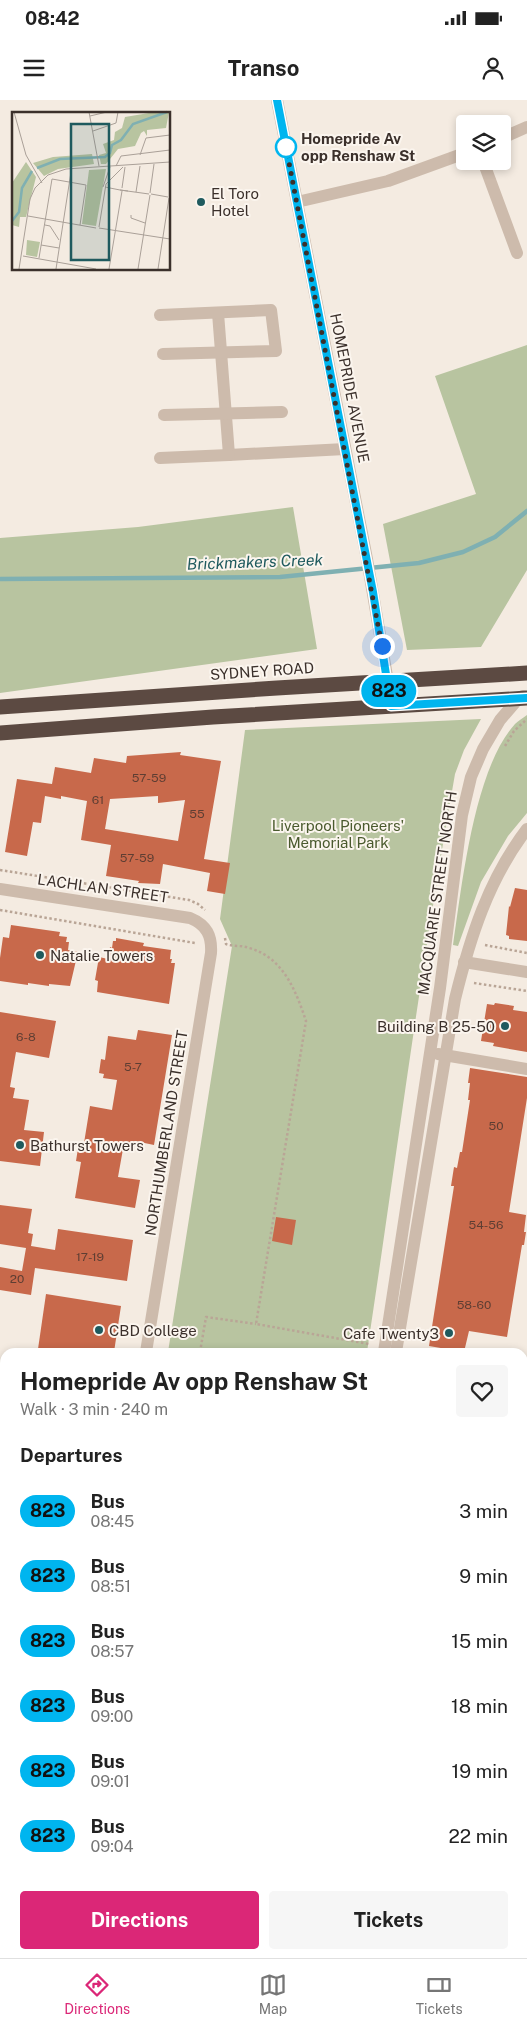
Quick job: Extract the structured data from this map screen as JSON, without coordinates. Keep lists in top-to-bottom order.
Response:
{
  "streets": {
    "highway": ["SYDNEY ROAD"],
    "street": [
      "HOMEPRIDE AVENUE",
      "LACHLAN STREET",
      "MACQUARIE STREET NORTH",
      "NORTHUMBERLAND STREET"
    ]
  },
  "crossings": [
    ["HOMEPRIDE AVENUE", "SYDNEY ROAD"],
    ["LACHLAN STREET", "NORTHUMBERLAND STREET"]
  ],
  "water": ["Brickmakers Creek"],
  "parks": ["Liverpool Pioneers' Memorial Park"],
  "places": [
    "Homepride Av opp Renshaw St",
    "El Toro Hotel",
    "Natalie Towers",
    "Building B 25-50",
    "Bathurst Towers",
    "CBD College",
    "Cafe Twenty3"
  ],
  "lines": ["bus line 823"],
  "house_numbers": [
    "57-59",
    "61",
    "55",
    "57-59",
    "6-8",
    "5-7",
    "50",
    "54-56",
    "17-19",
    "20",
    "58-60"
  ],
  "page": {
    "status": "08:42",
    "header": "Transo",
    "on_map": "823",
    "heading": [
      ["Homepride Av opp Renshaw St", "Walk · 3 min · 240 m"],
      "Departures"
    ],
    "list": [
      {
        "mark": "823",
        "name": "Bus",
        "note": "08:45",
        "value": "3 min"
      },
      {
        "mark": "823",
        "name": "Bus",
        "note": "08:51",
        "value": "9 min"
      },
      {
        "mark": "823",
        "name": "Bus",
        "note": "08:57",
        "value": "15 min"
      },
      {
        "mark": "823",
        "name": "Bus",
        "note": "09:00",
        "value": "18 min"
      },
      {
        "mark": "823",
        "name": "Bus",
        "note": "09:01",
        "value": "19 min"
      },
      {
        "mark": "823",
        "name": "Bus",
        "note": "09:04",
        "value": "22 min"
      }
    ],
    "buttons": ["Directions", "Tickets"],
    "tabs": ["Directions", "Map", "Tickets"]
  }
}
